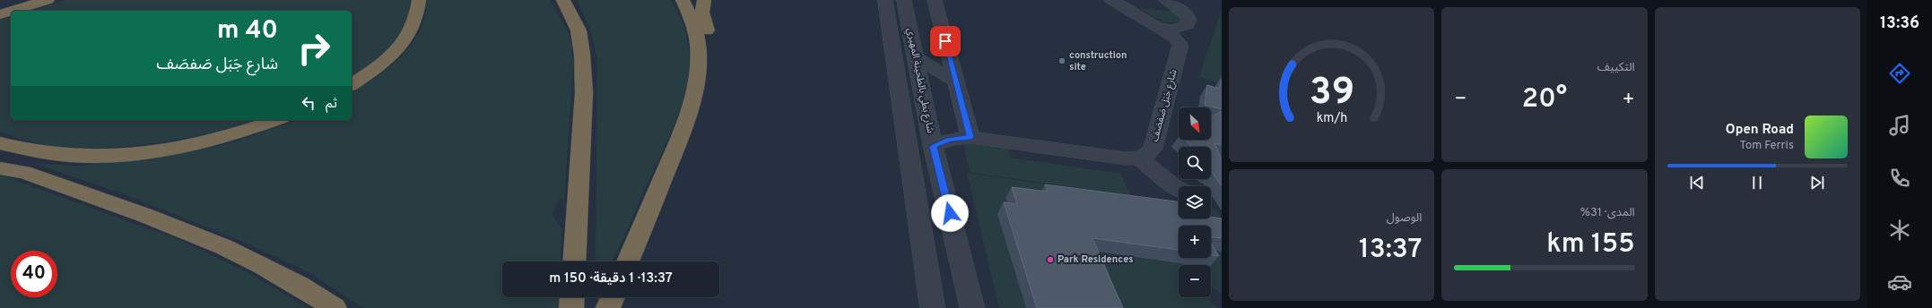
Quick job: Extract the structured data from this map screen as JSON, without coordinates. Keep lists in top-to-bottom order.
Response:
{
  "streets": {
    "street": ["شارع بطي بالطحينة المهيري", "شارع جَبَل صَفصَف"]
  },
  "places": ["construction site", "Park Residences"],
  "north": "bottom right",
  "page": {
    "tabs": "13:36",
    "tile": [
      "التكييف",
      ["المدى · 31%", "155 km"],
      ["الوصول", "13:37"]
    ],
    "turn": ["40 m", "شارع جَبَل صَفصَف"],
    "heat": ["−", "20°", "+"],
    "then": "ثم",
    "map_buttons": ["+", "−"],
    "song": ["Open Road", "Tom Ferris"],
    "limit": "40",
    "trip": "13:37 · 1 دقيقة · 150 m",
    "gauge": ["39", "km/h"]
  }
}
